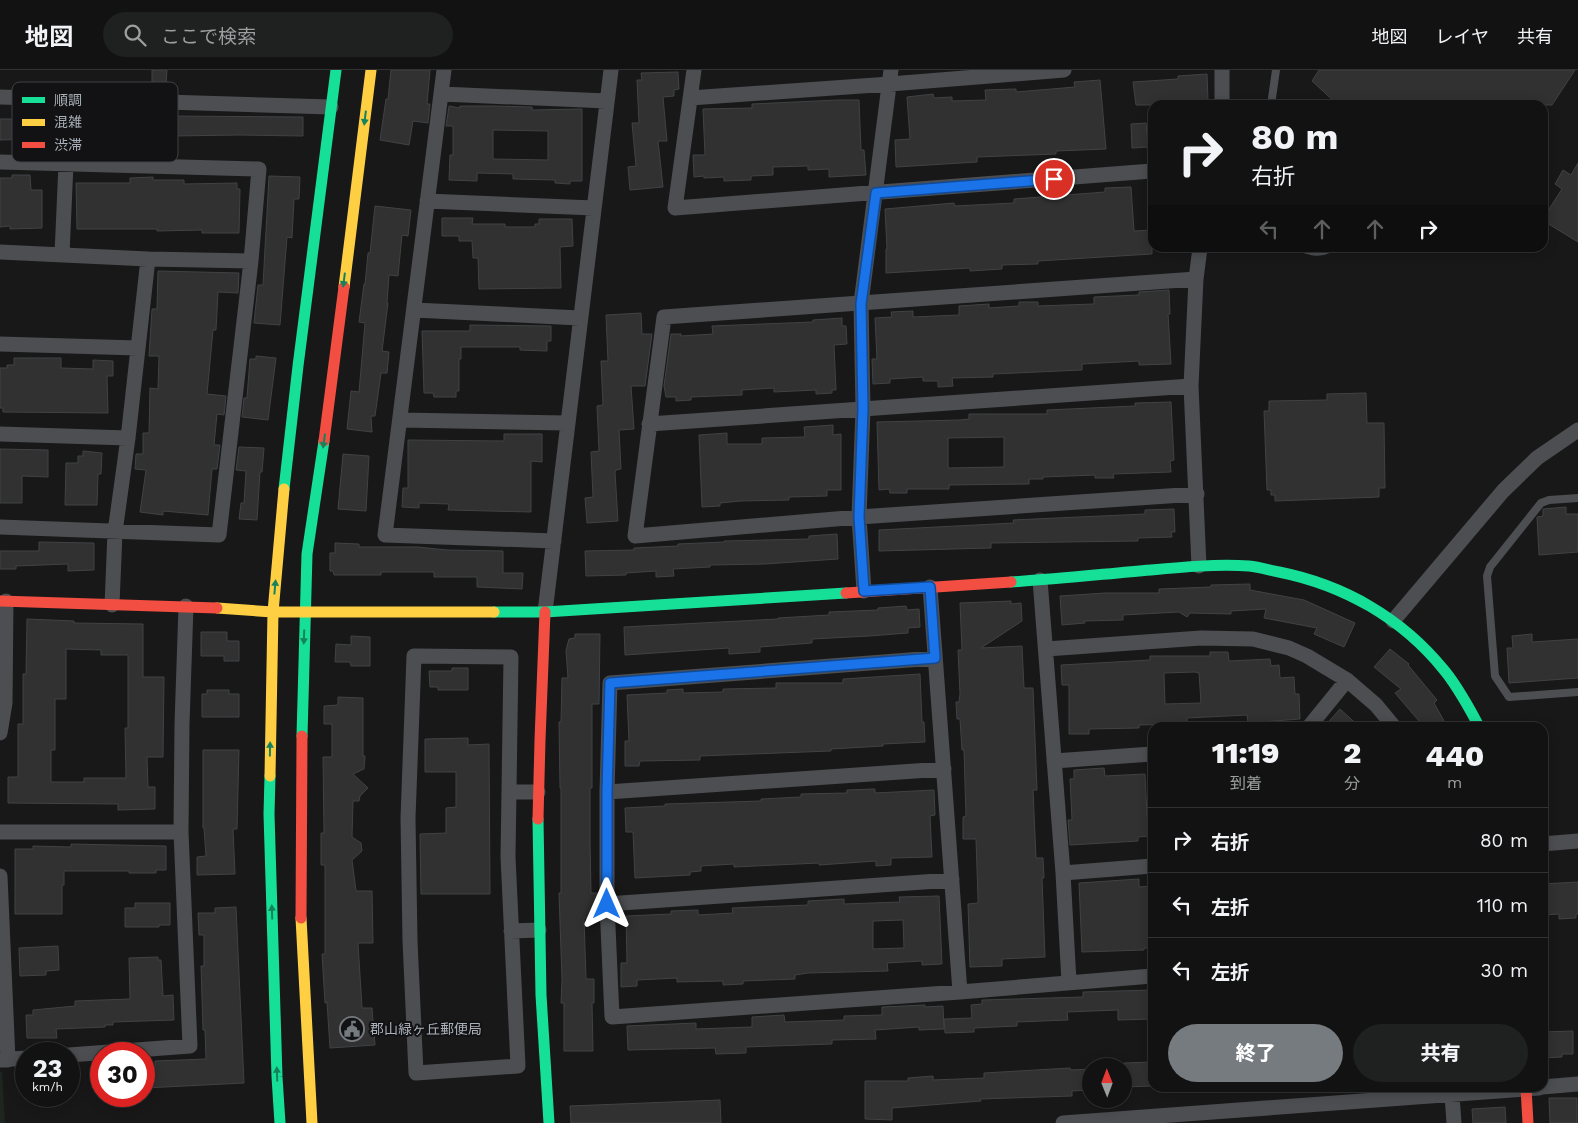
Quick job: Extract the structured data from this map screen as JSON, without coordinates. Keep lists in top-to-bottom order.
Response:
{
  "places": {
    "public building": ["郡山緑ヶ丘郵便局"]
  },
  "legend": ["順調", "混雑", "渋滞"],
  "north": "top",
  "page": {
    "header": "地図",
    "search": "ここで検索",
    "nav": ["地図", "レイヤ", "共有"],
    "turn": ["80 m", "右折"],
    "eta": [
      "11:19",
      "到着",
      "2",
      "分",
      "440",
      "m"
    ],
    "list": [
      {
        "name": "右折",
        "value": "80 m"
      },
      {
        "name": "左折",
        "value": "110 m"
      },
      {
        "name": "左折",
        "value": "30 m"
      }
    ],
    "buttons": ["終了", "共有"],
    "speed": "23 km/h",
    "limit": "30"
  }
}
